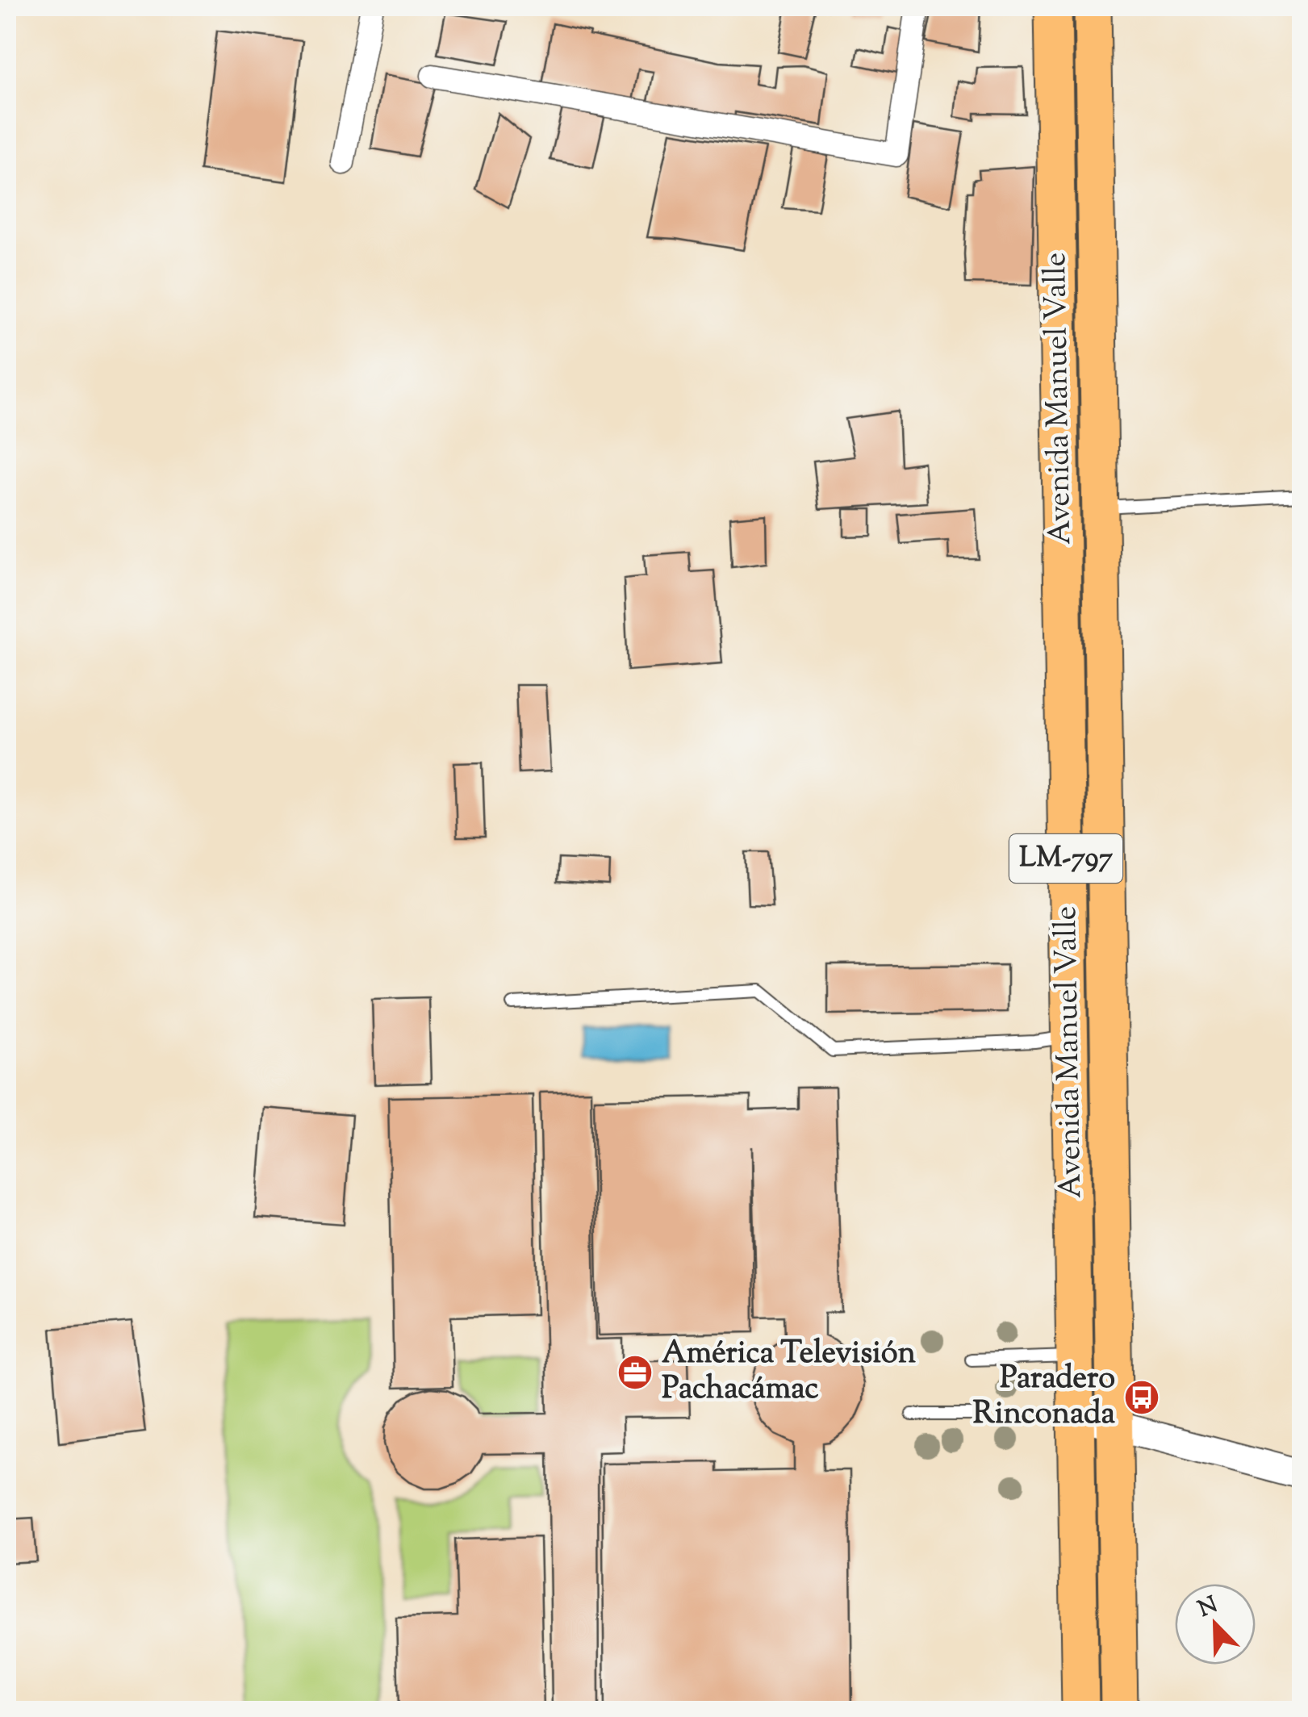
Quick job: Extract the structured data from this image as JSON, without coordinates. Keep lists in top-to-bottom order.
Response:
{
  "streets": {
    "main road": ["Avenida Manuel Valle", "LM-797"]
  },
  "places": {
    "office": ["América Televisión Pachacámac"],
    "bus stop": ["Paradero Rinconada"]
  },
  "north": "top left"
}
